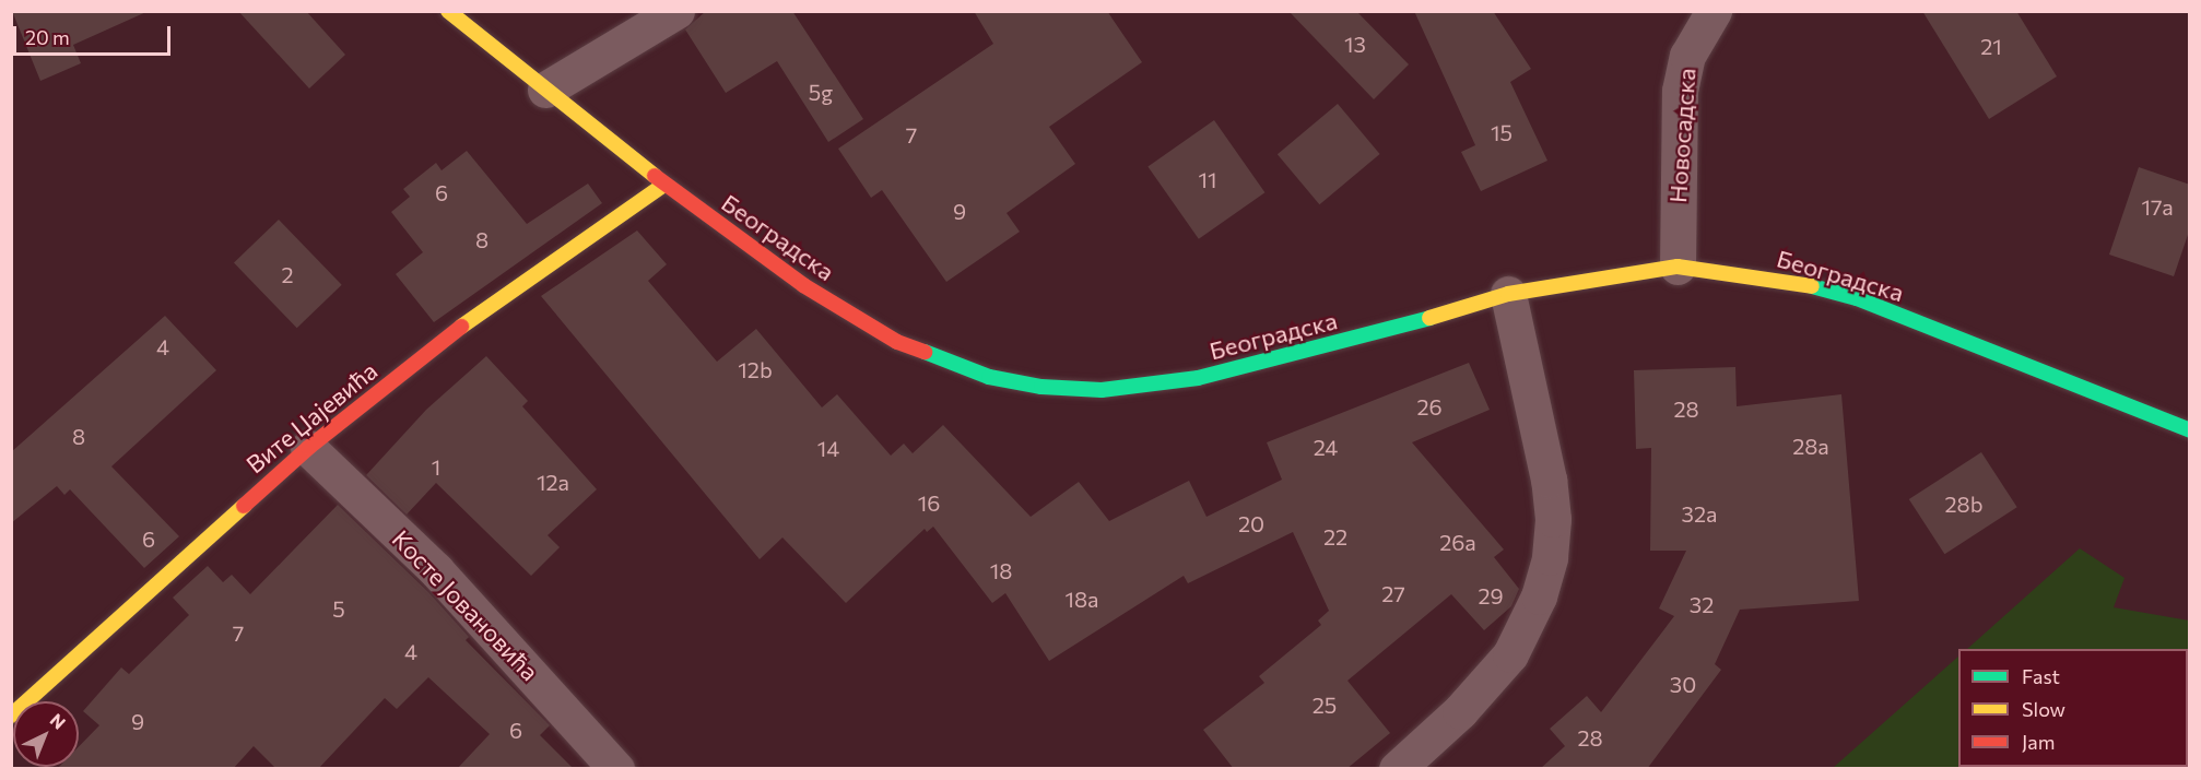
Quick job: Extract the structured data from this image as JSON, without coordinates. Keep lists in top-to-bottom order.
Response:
{
  "streets": {
    "street": [
      "Новосадска",
      "Београдска",
      "Вите Џајевића",
      "Косте Јовановића"
    ]
  },
  "crossings": [
    ["Новосадска", "Београдска"],
    ["Београдска", "Вите Џајевића"],
    ["Вите Џајевића", "Косте Јовановића"]
  ],
  "house_numbers": [
    "13",
    "21",
    "5g",
    "15",
    "7",
    "11",
    "6",
    "17a",
    "9",
    "8",
    "2",
    "4",
    "12b",
    "26",
    "28",
    "8",
    "28a",
    "24",
    "14",
    "1",
    "12a",
    "16",
    "28b",
    "32a",
    "20",
    "22",
    "6",
    "26a",
    "18",
    "27",
    "29",
    "18a",
    "32",
    "5",
    "7",
    "4",
    "30",
    "25",
    "9",
    "6",
    "28"
  ],
  "legend": ["Fast", "Slow", "Jam"],
  "scale_bar": "20 m",
  "north": "top right"
}
